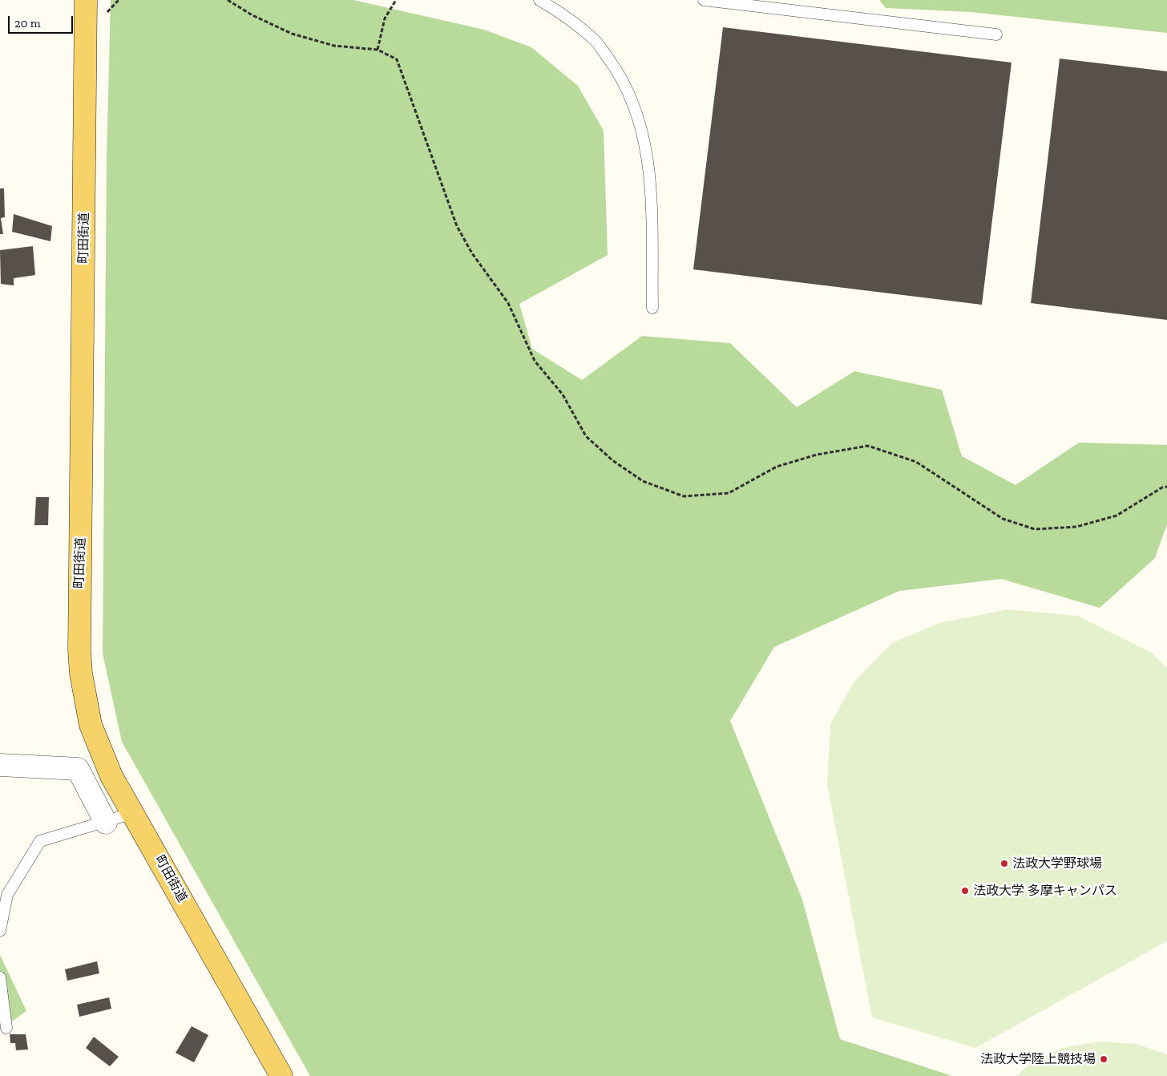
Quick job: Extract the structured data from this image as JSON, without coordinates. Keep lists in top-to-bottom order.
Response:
{
  "streets": {
    "main road": ["町田街道"]
  },
  "places": ["法政大学野球場", "法政大学 多摩キャンパス", "法政大学陸上競技場"],
  "scale_bar": "20 m"
}
